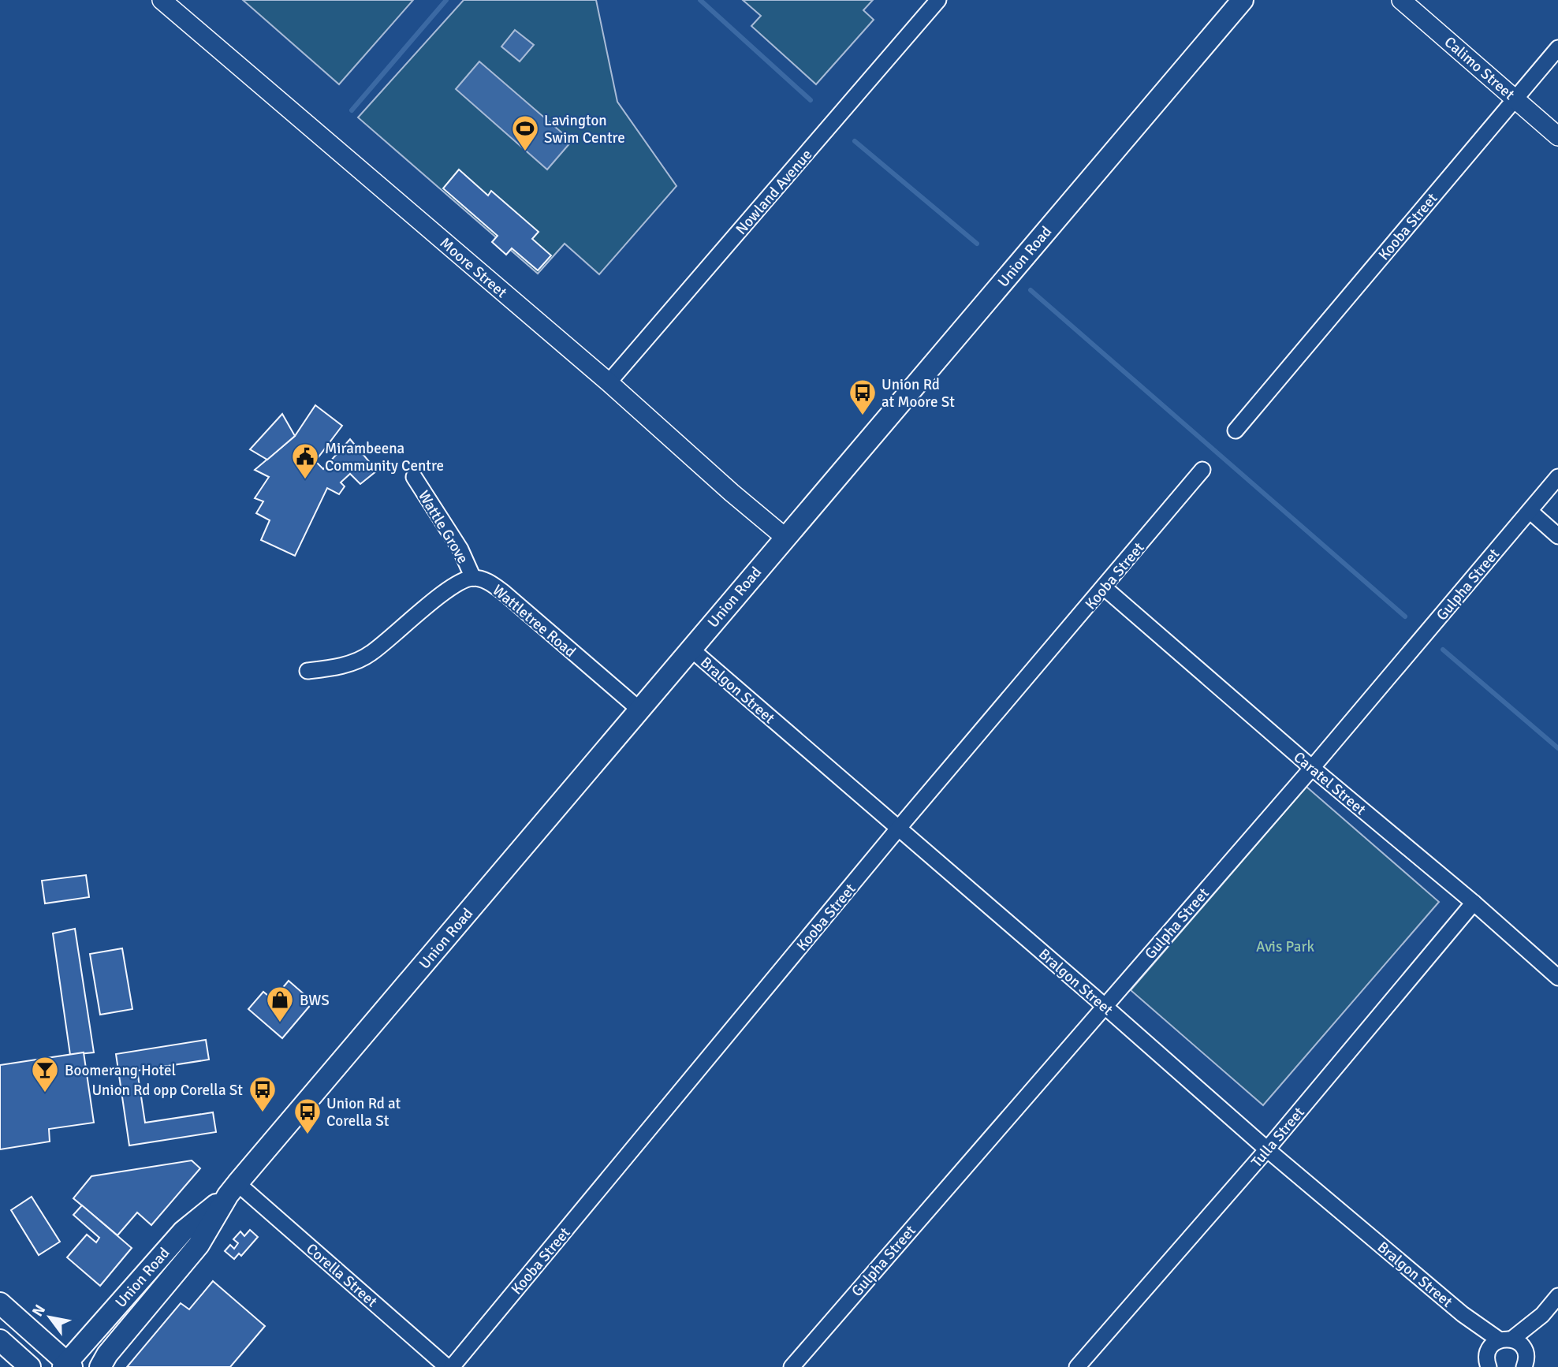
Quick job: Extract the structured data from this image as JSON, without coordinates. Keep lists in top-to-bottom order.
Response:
{
  "streets": {
    "main road": ["Union Road"],
    "street": [
      "Calimo Street",
      "Nowland Avenue",
      "Kooba Street",
      "Moore Street",
      "Wattle Grove",
      "Gulpha Street",
      "Wattletree Road",
      "Bralgon Street",
      "Caratel Street",
      "Tulla Street",
      "Corella Street"
    ]
  },
  "crossings": [
    ["Calimo Street", "Kooba Street"],
    ["Nowland Avenue", "Moore Street"],
    ["Kooba Street", "Bralgon Street"],
    ["Kooba Street", "Caratel Street"],
    ["Union Road", "Moore Street"],
    ["Union Road", "Wattletree Road"],
    ["Union Road", "Bralgon Street"],
    ["Union Road", "Corella Street"],
    ["Wattle Grove", "Wattletree Road"],
    ["Gulpha Street", "Bralgon Street"],
    ["Gulpha Street", "Caratel Street"],
    ["Bralgon Street", "Tulla Street"],
    ["Caratel Street", "Tulla Street"]
  ],
  "parks": ["Avis Park"],
  "places": {
    "sports": ["Lavington Swim Centre"],
    "bus stop": ["Union Rd at Moore St", "Union Rd opp Corella St", "Union Rd at Corella St"],
    "public building": ["Mirambeena Community Centre"],
    "shop": ["BWS"],
    "bar": ["Boomerang Hotel"]
  },
  "north": "top left"
}
